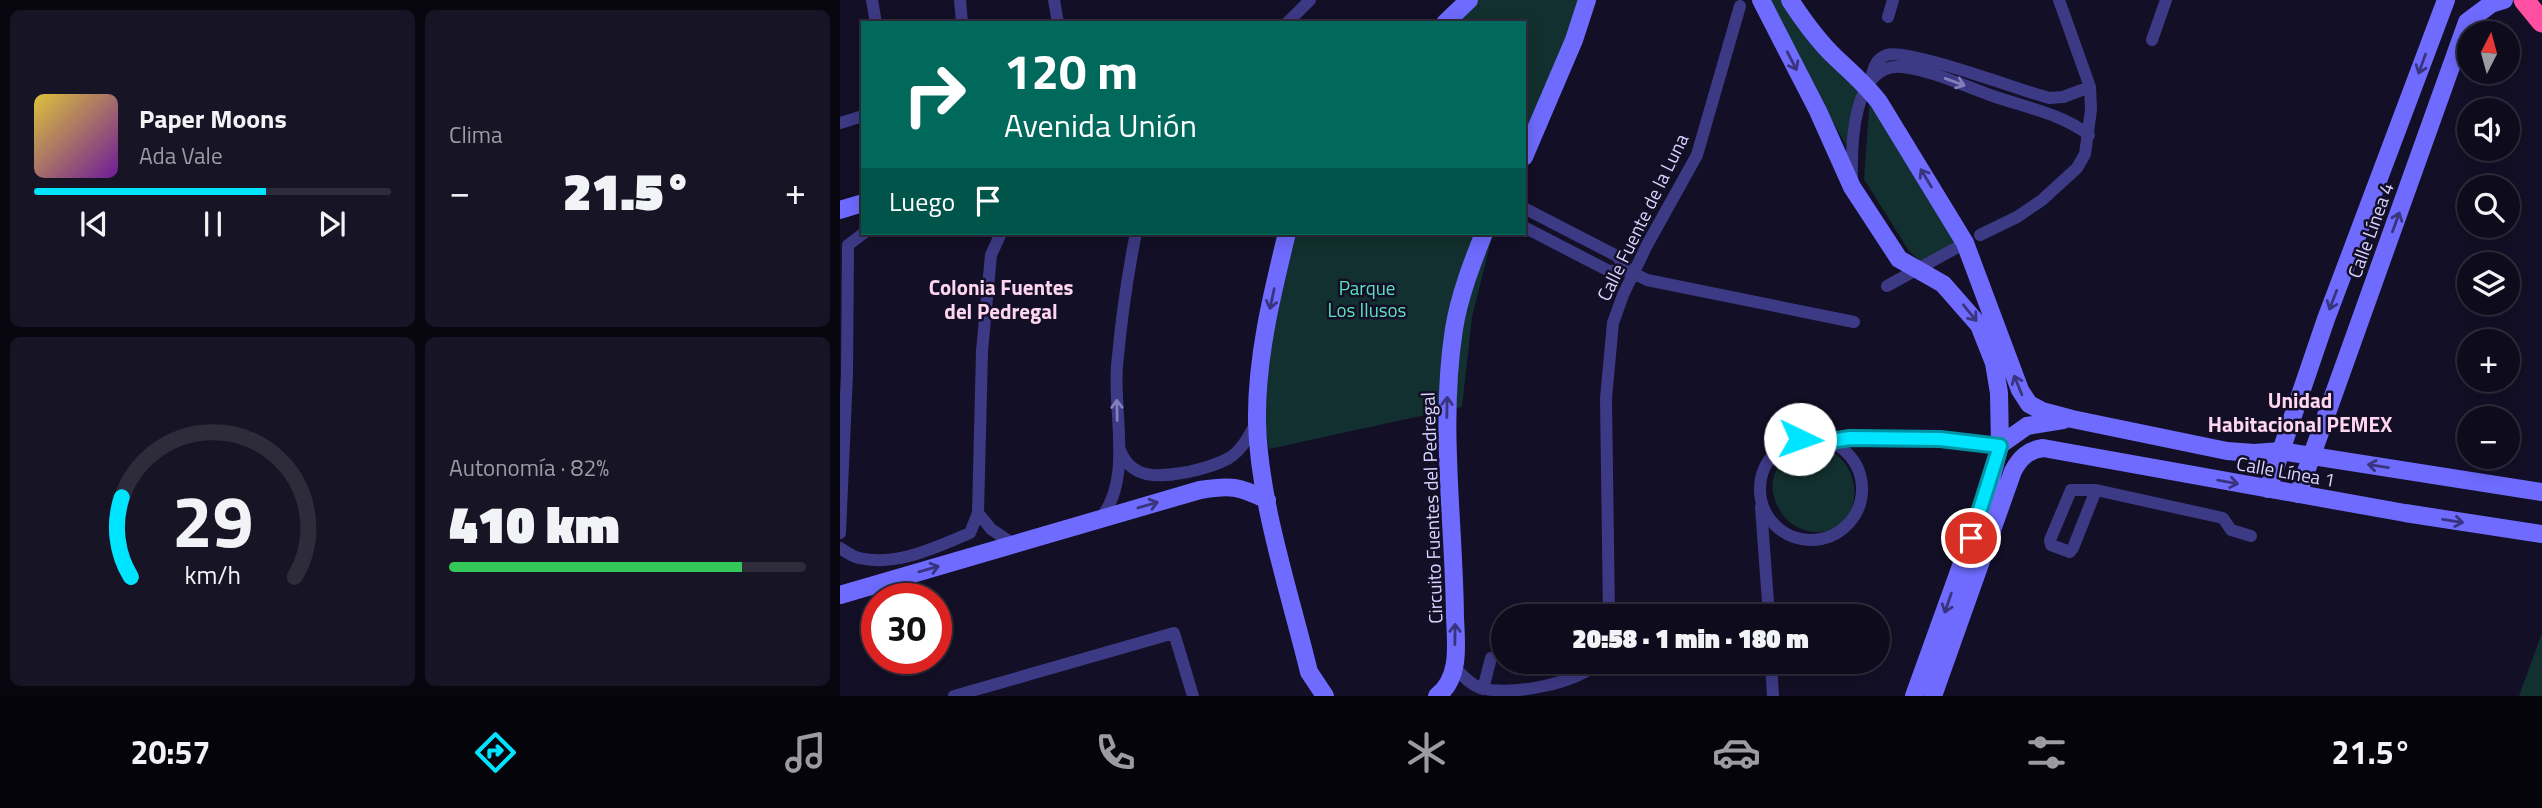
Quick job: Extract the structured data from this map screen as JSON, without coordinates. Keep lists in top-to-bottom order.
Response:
{
  "streets": {
    "street": [
      "Calle Fuente de la Luna",
      "Calle Línea 4",
      "Calle Línea 1",
      "Circuito Fuentes del Pedregal"
    ]
  },
  "crossings": [
    ["Calle Línea 4", "Calle Línea 1"]
  ],
  "one_way": ["Circuito Fuentes del Pedregal"],
  "districts": ["Colonia Fuentes del Pedregal", "Unidad Habitacional PEMEX"],
  "parks": ["Parque Los Ilusos"],
  "north": "top",
  "page": {
    "tile": [
      "Clima",
      ["Autonomía · 82%", "410 km"]
    ],
    "map_buttons": ["+", "−"],
    "turn": ["120 m", "Avenida Unión"],
    "song": ["Paper Moons", "Ada Vale"],
    "heat": ["−", "21.5°", "+"],
    "then": "Luego",
    "limit": "30",
    "trip": "20:58 · 1 min · 180 m",
    "tabs": ["20:57", "21.5°"],
    "gauge": ["29", "km/h"]
  }
}
